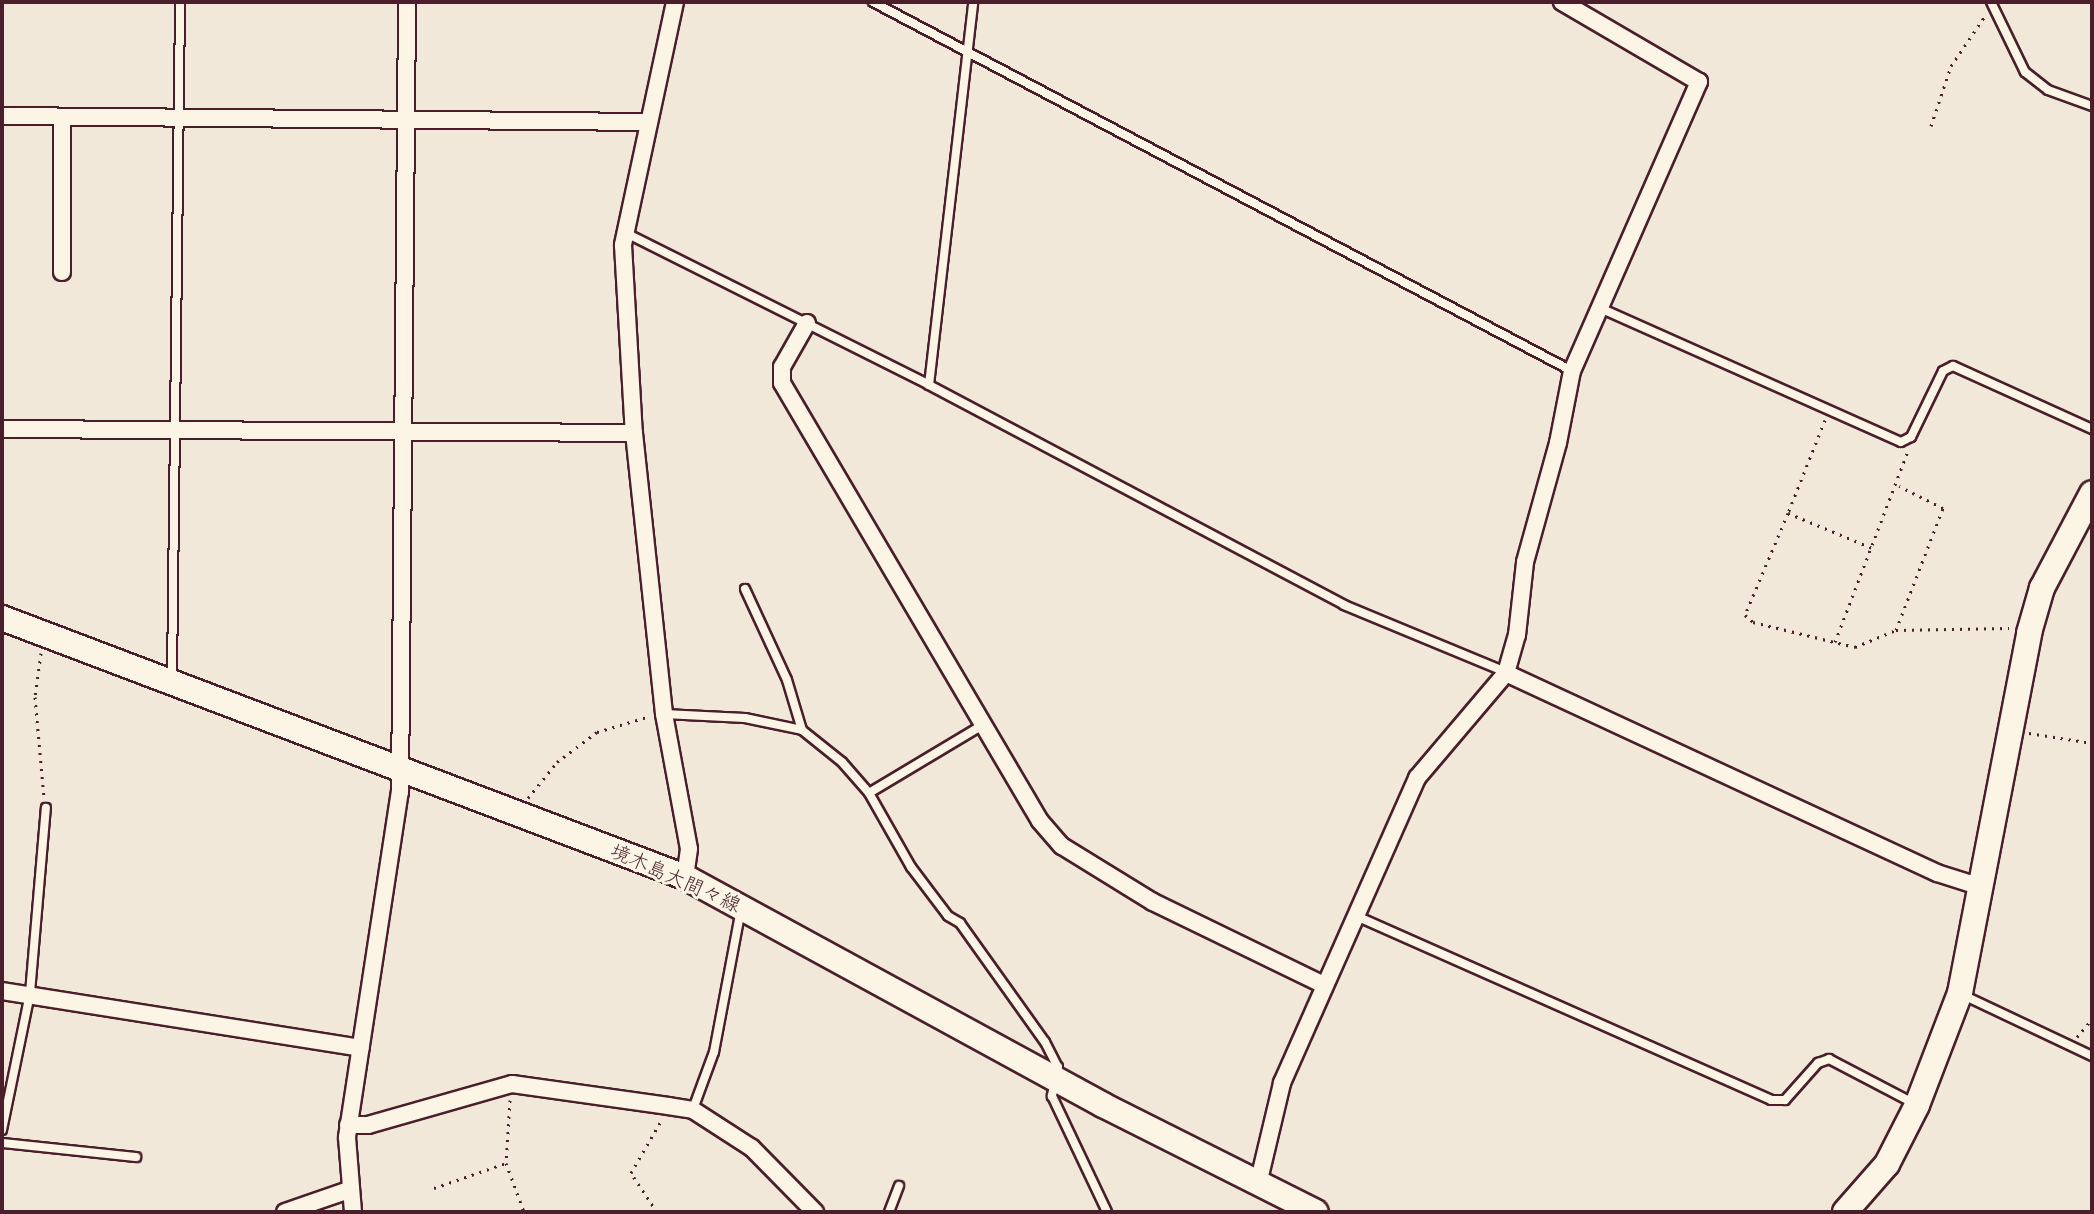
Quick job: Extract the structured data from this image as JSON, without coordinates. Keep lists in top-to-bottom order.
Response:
{
  "streets": {
    "main road": ["境木島大間々線"]
  }
}
